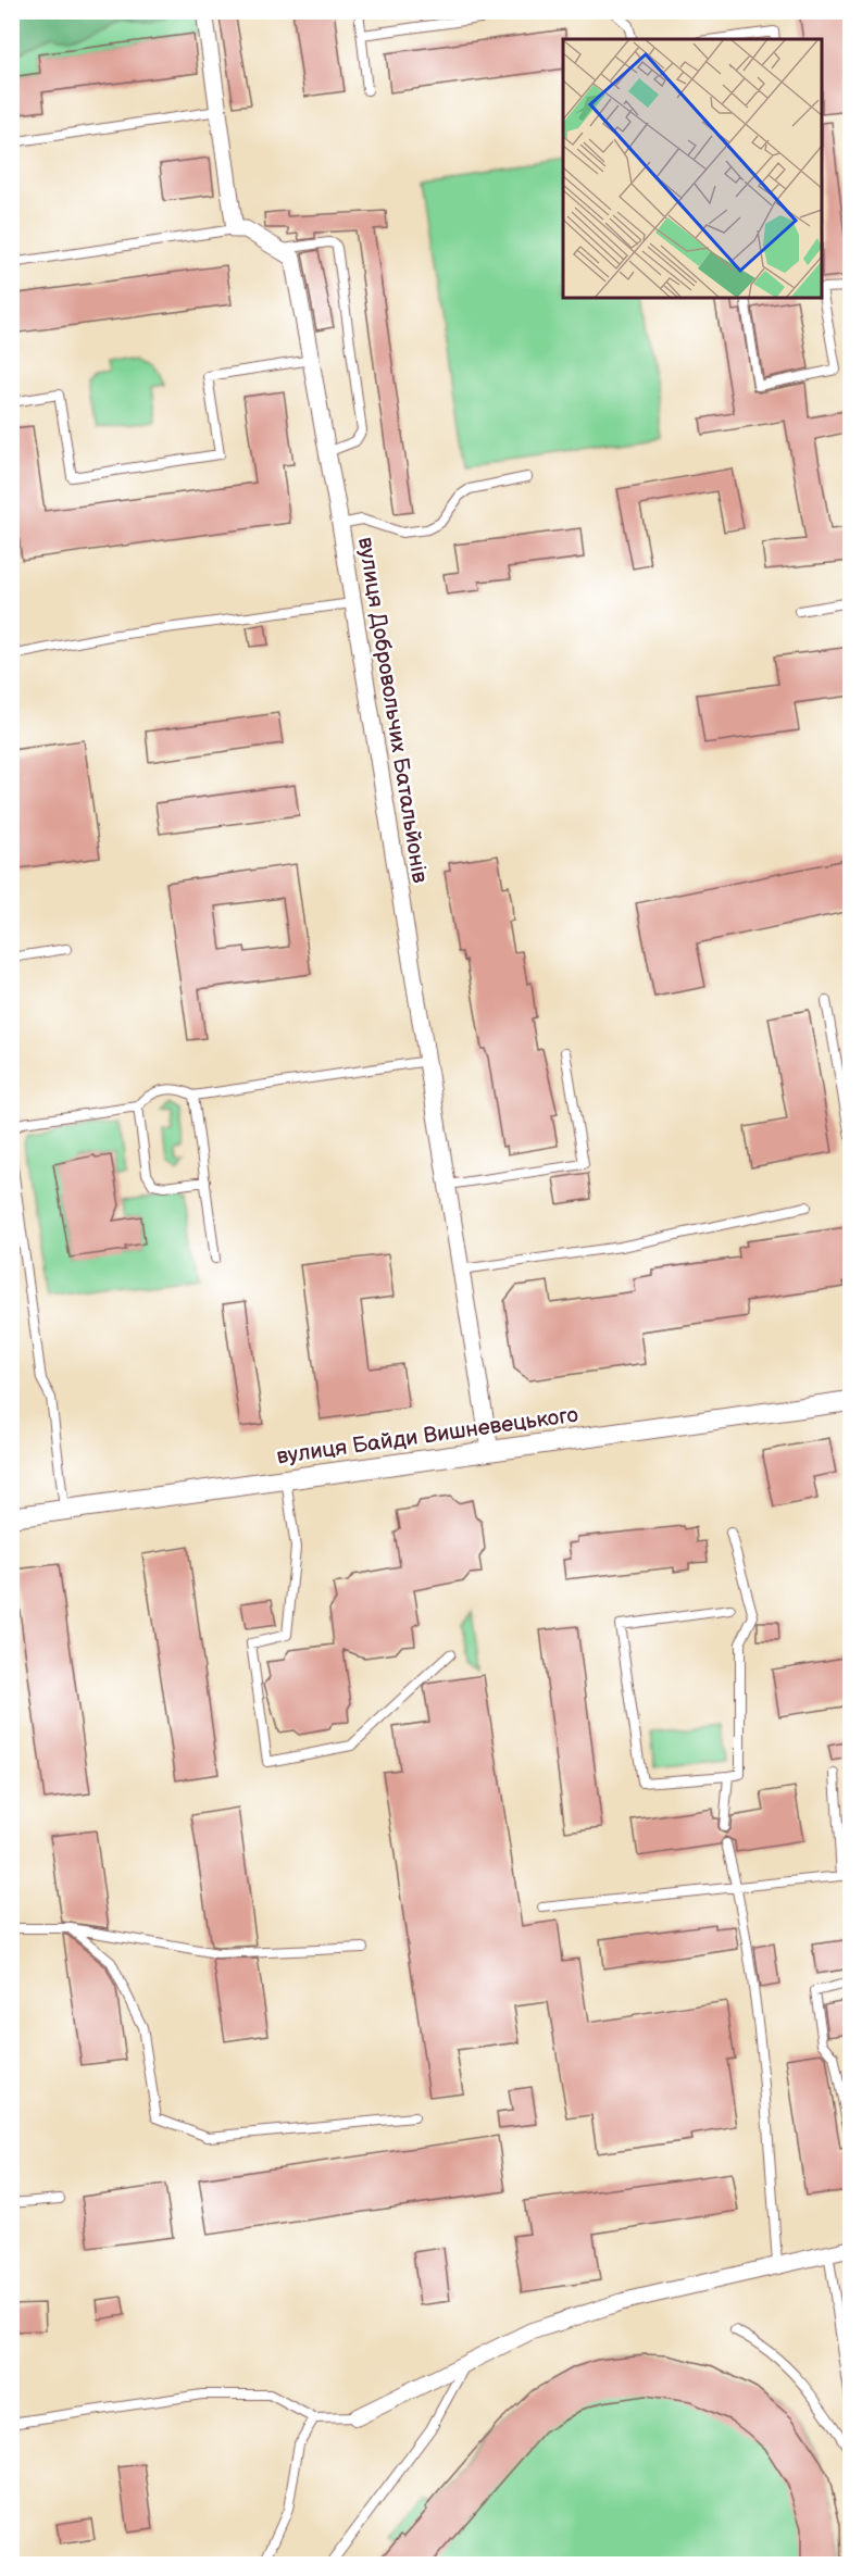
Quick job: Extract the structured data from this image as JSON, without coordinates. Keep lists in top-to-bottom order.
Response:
{
  "streets": {
    "street": ["вулиця Добровольчих Батальйонів", "вулиця Байди Вишневецького"]
  },
  "crossings": [
    ["вулиця Добровольчих Батальйонів", "вулиця Байди Вишневецького"]
  ]
}
